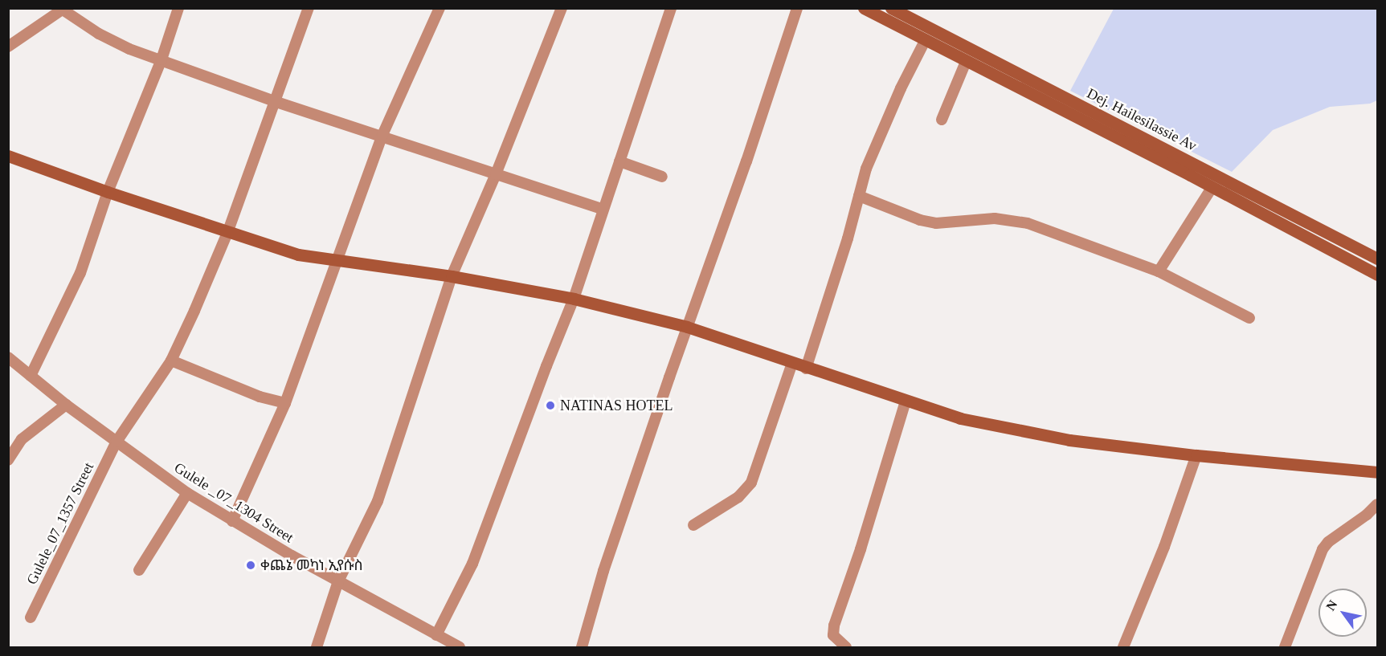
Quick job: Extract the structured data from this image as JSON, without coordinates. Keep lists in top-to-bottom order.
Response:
{
  "streets": {
    "main road": ["Dej. Hailesilassie Av"],
    "street": ["Gulele _07_1304 Street", "Gulele_07_1357 Street"]
  },
  "crossings": [
    ["Gulele _07_1304 Street", "Gulele_07_1357 Street"]
  ],
  "places": ["NATINAS HOTEL", "ቀጨኔ መካነ ኢየሱስ"],
  "north": "top left"
}
